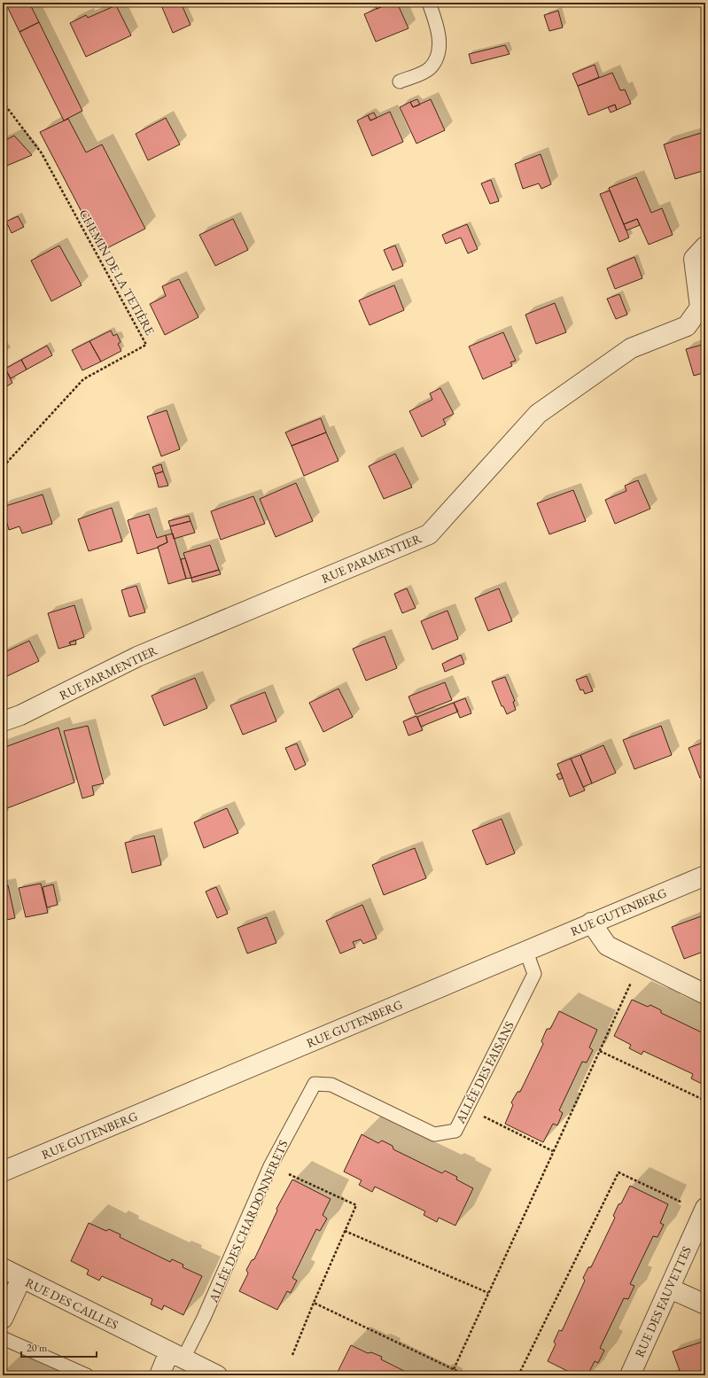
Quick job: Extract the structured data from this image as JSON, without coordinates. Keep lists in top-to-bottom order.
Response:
{
  "streets": {
    "street": [
      "RUE PARMENTIER",
      "RUE GUTENBERG",
      "RUE DES FAUVETTES",
      "RUE DES CAILLES"
    ],
    "lane": ["ALLÉE DES FAISANS", "ALLÉE DES CHARDONNERETS"],
    "path": ["CHEMIN DE LA TETIÈRE"]
  },
  "crossings": [
    ["RUE GUTENBERG", "ALLÉE DES FAISANS"],
    ["ALLÉE DES FAISANS", "ALLÉE DES CHARDONNERETS"],
    ["ALLÉE DES CHARDONNERETS", "RUE DES CAILLES"]
  ],
  "scale_bar": "20 m"
}
